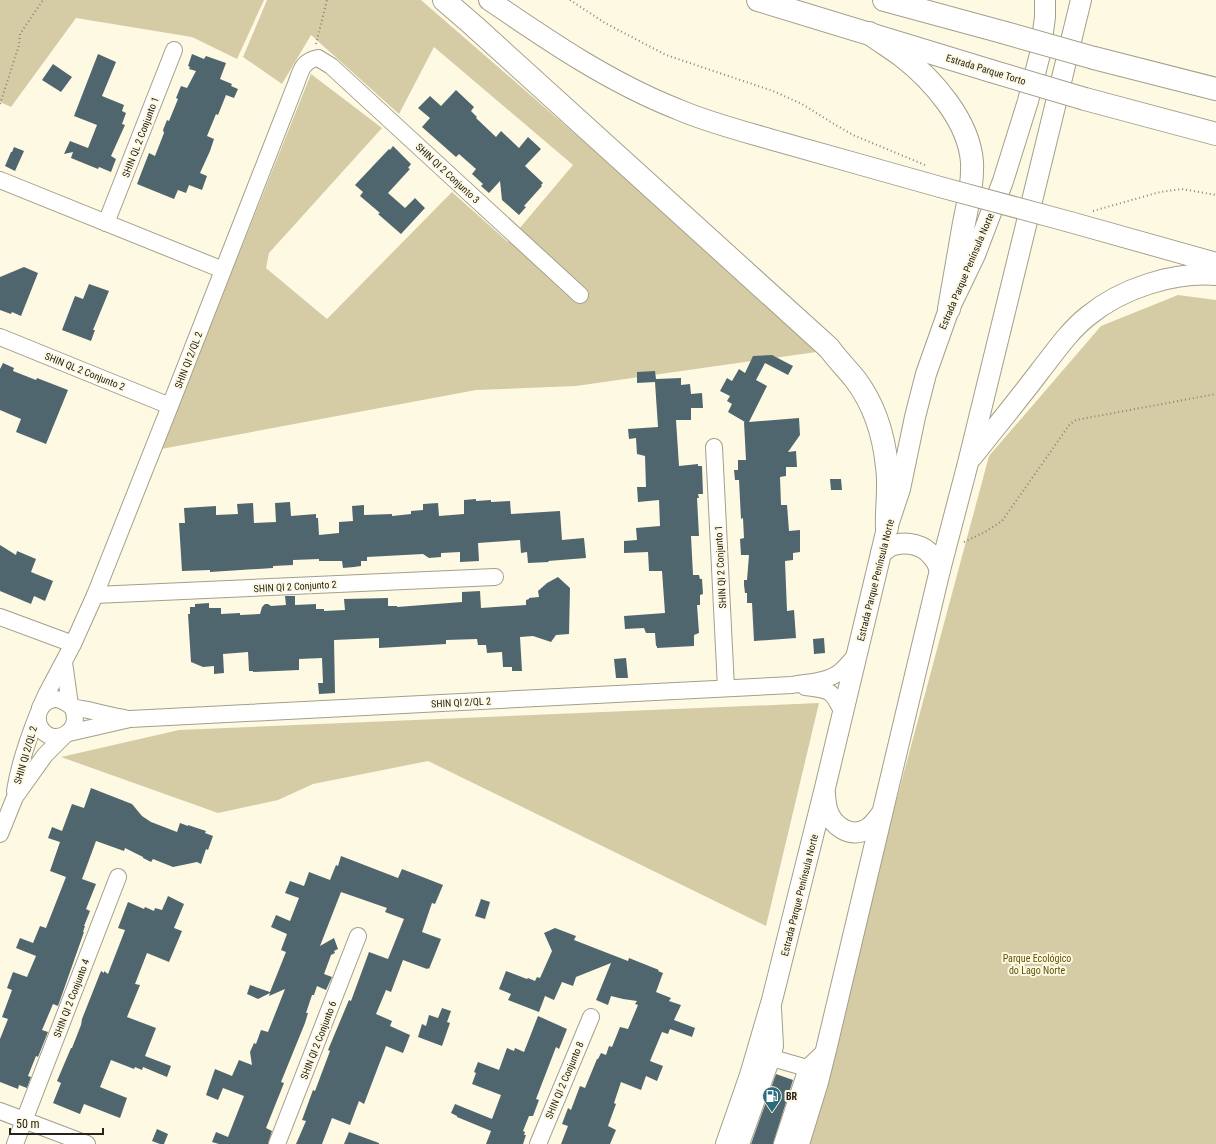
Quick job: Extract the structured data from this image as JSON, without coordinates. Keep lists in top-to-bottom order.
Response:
{
  "streets": {
    "highway": ["Estrada Parque Torto"],
    "main road": ["Estrada Parque Península Norte"],
    "street": [
      "SHIN QL 2 Conjunto 1",
      "SHIN QI 2 Conjunto 3",
      "SHIN QI 2/QL 2",
      "SHIN QL 2 Conjunto 2",
      "SHIN QI 2 Conjunto 1",
      "SHIN QI 2 Conjunto 2",
      "SHIN QI 2 Conjunto 4",
      "SHIN QI 2 Conjunto 6",
      "SHIN QI 2 Conjunto 8"
    ]
  },
  "crossings": [
    ["SHIN QI 2 Conjunto 3", "SHIN QI 2/QL 2"],
    ["Estrada Parque Península Norte", "SHIN QI 2/QL 2"],
    ["SHIN QI 2/QL 2", "SHIN QL 2 Conjunto 2"],
    ["SHIN QI 2/QL 2", "SHIN QI 2 Conjunto 1"],
    ["SHIN QI 2/QL 2", "SHIN QI 2 Conjunto 2"]
  ],
  "parks": ["Parque Ecológico do Lago Norte"],
  "places": {
    "fuel station": ["BR"]
  },
  "scale_bar": "50 m"
}
